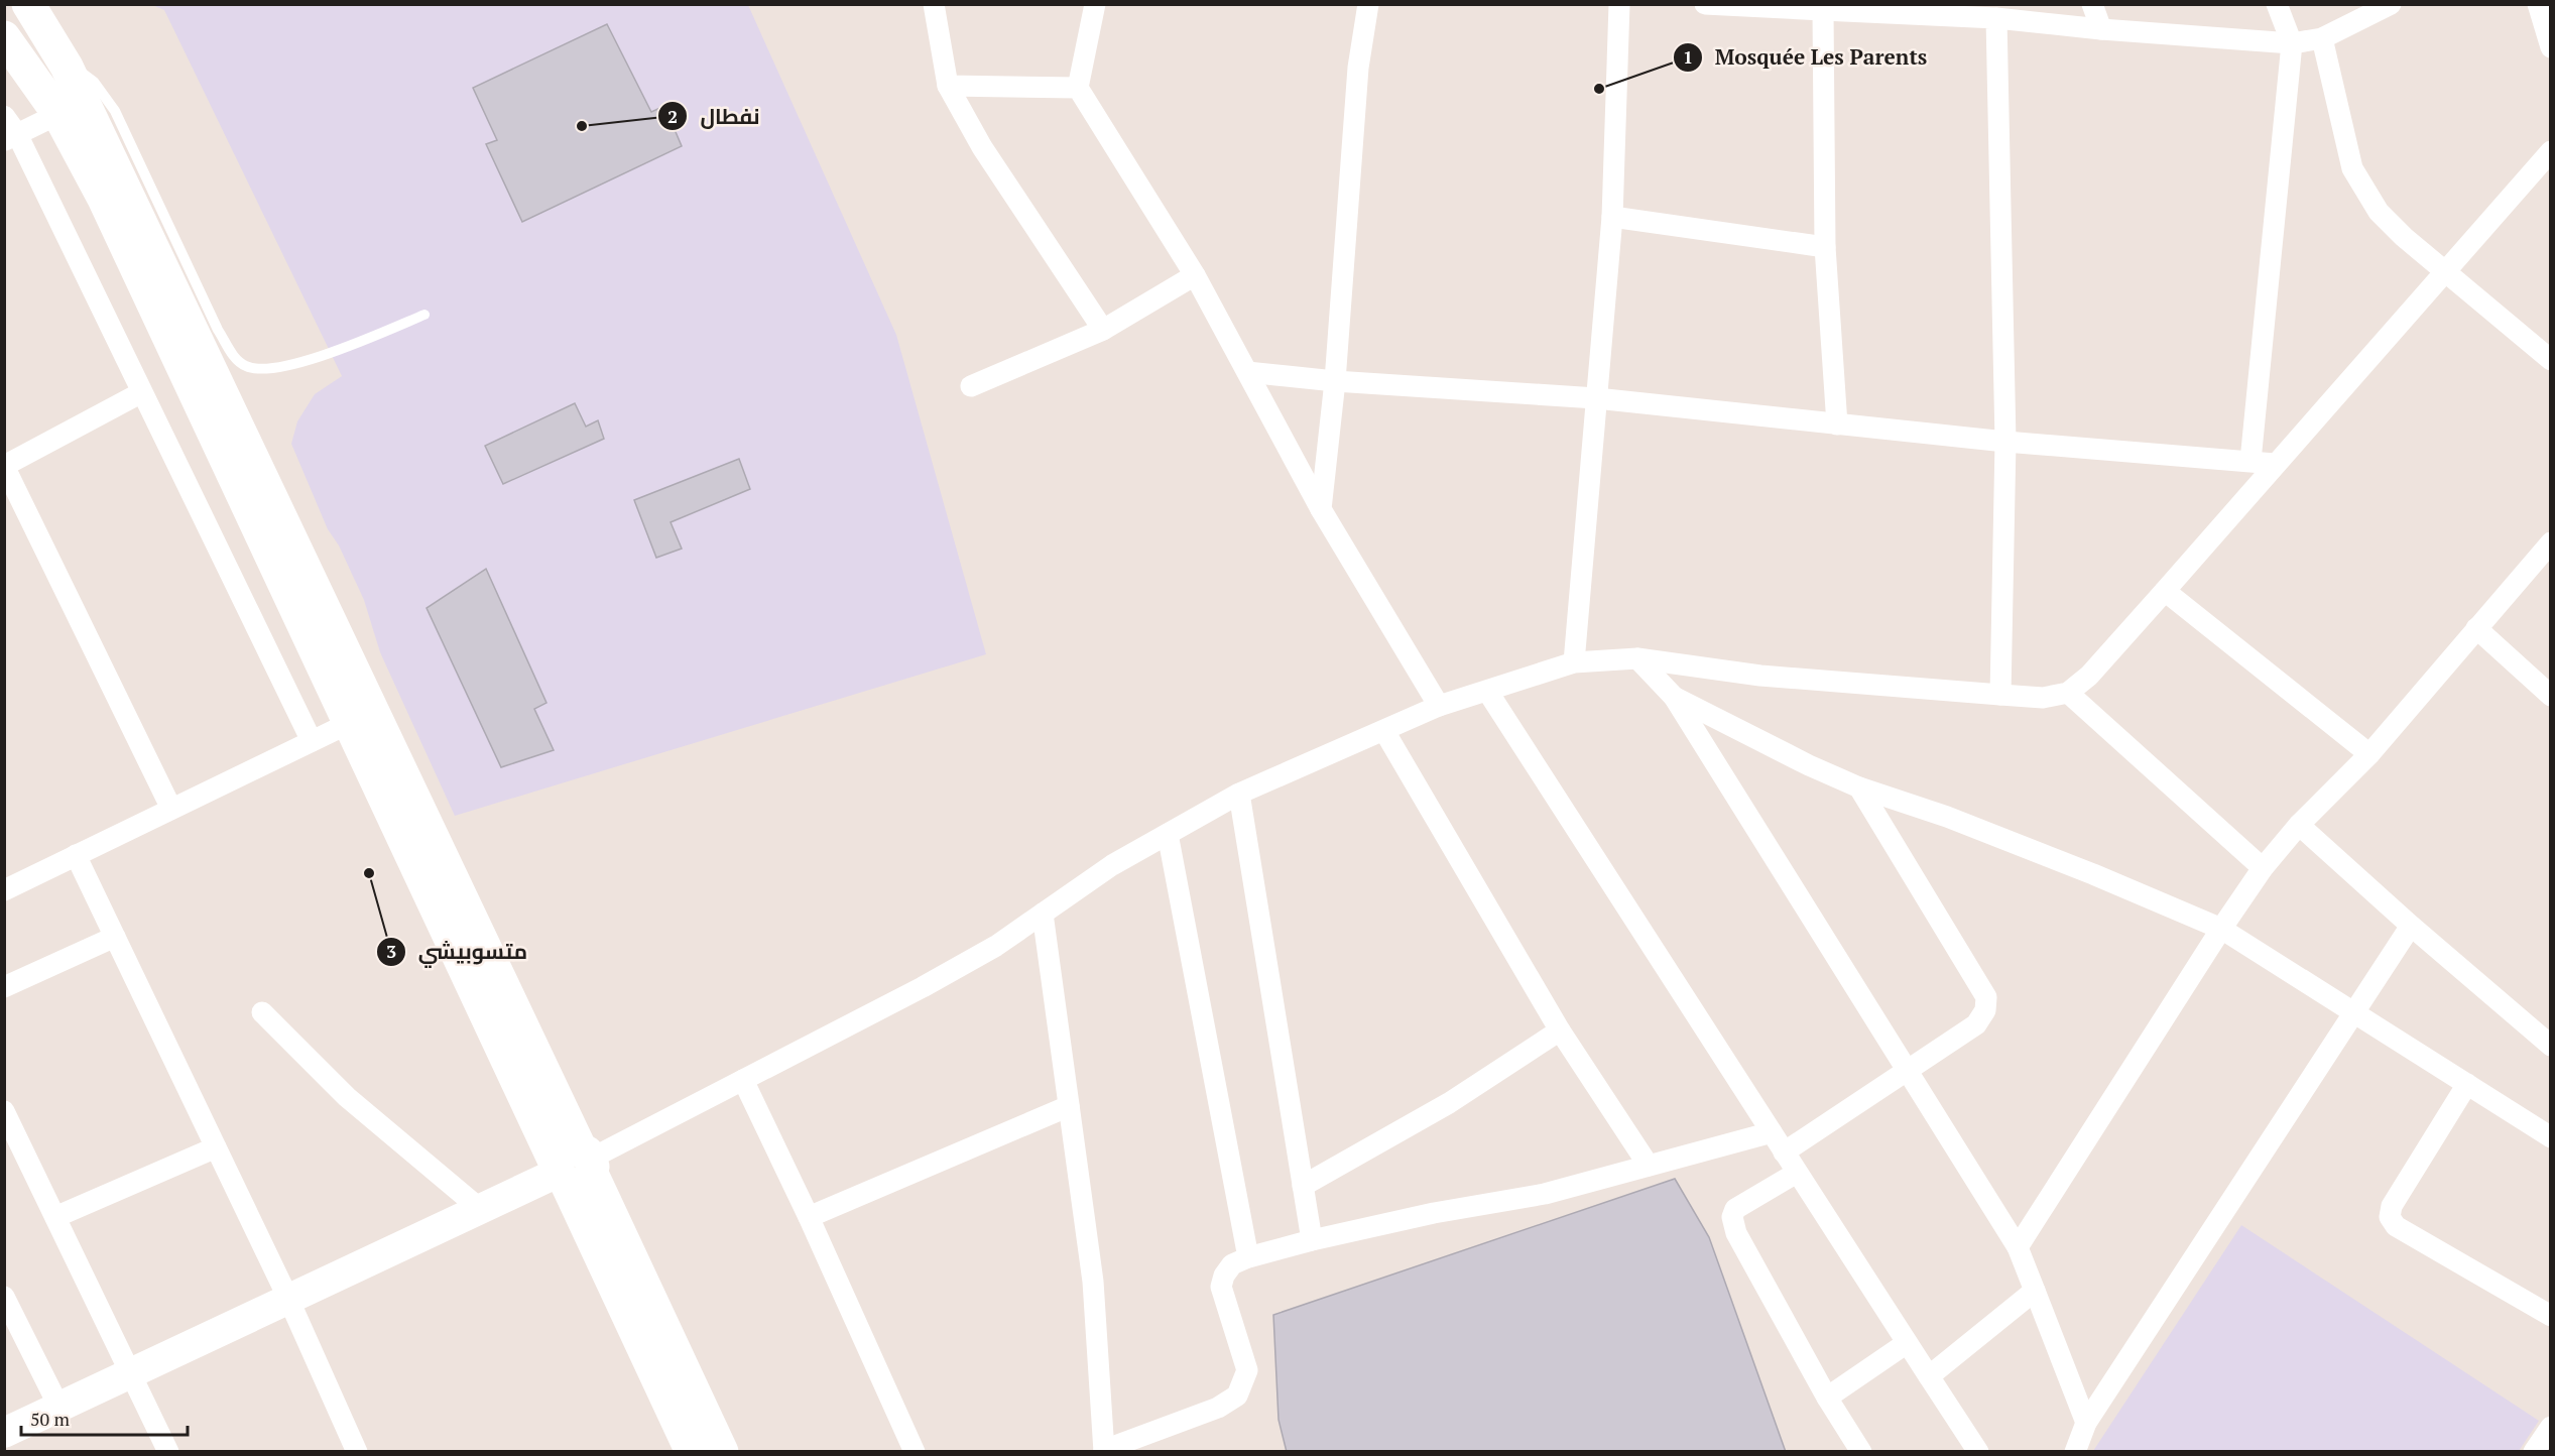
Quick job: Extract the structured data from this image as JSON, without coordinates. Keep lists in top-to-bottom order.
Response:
{
  "places": ["Mosquée Les Parents", "نفطال", "متسوبيشي"],
  "scale_bar": "50 m"
}
